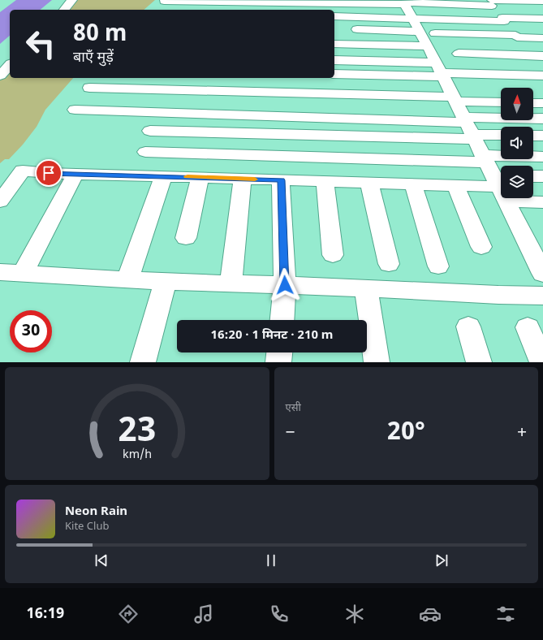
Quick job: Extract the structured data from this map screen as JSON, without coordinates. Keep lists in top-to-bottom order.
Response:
{
  "north": "top",
  "page": {
    "turn": ["80 m", "बाएँ मुड़ें"],
    "limit": "30",
    "trip": "16:20 · 1 मिनट · 210 m",
    "tile": "एसी",
    "heat": ["−", "20°", "+"],
    "song": ["Neon Rain", "Kite Club"],
    "tabs": "16:19",
    "gauge": ["23", "km/h"]
  }
}
